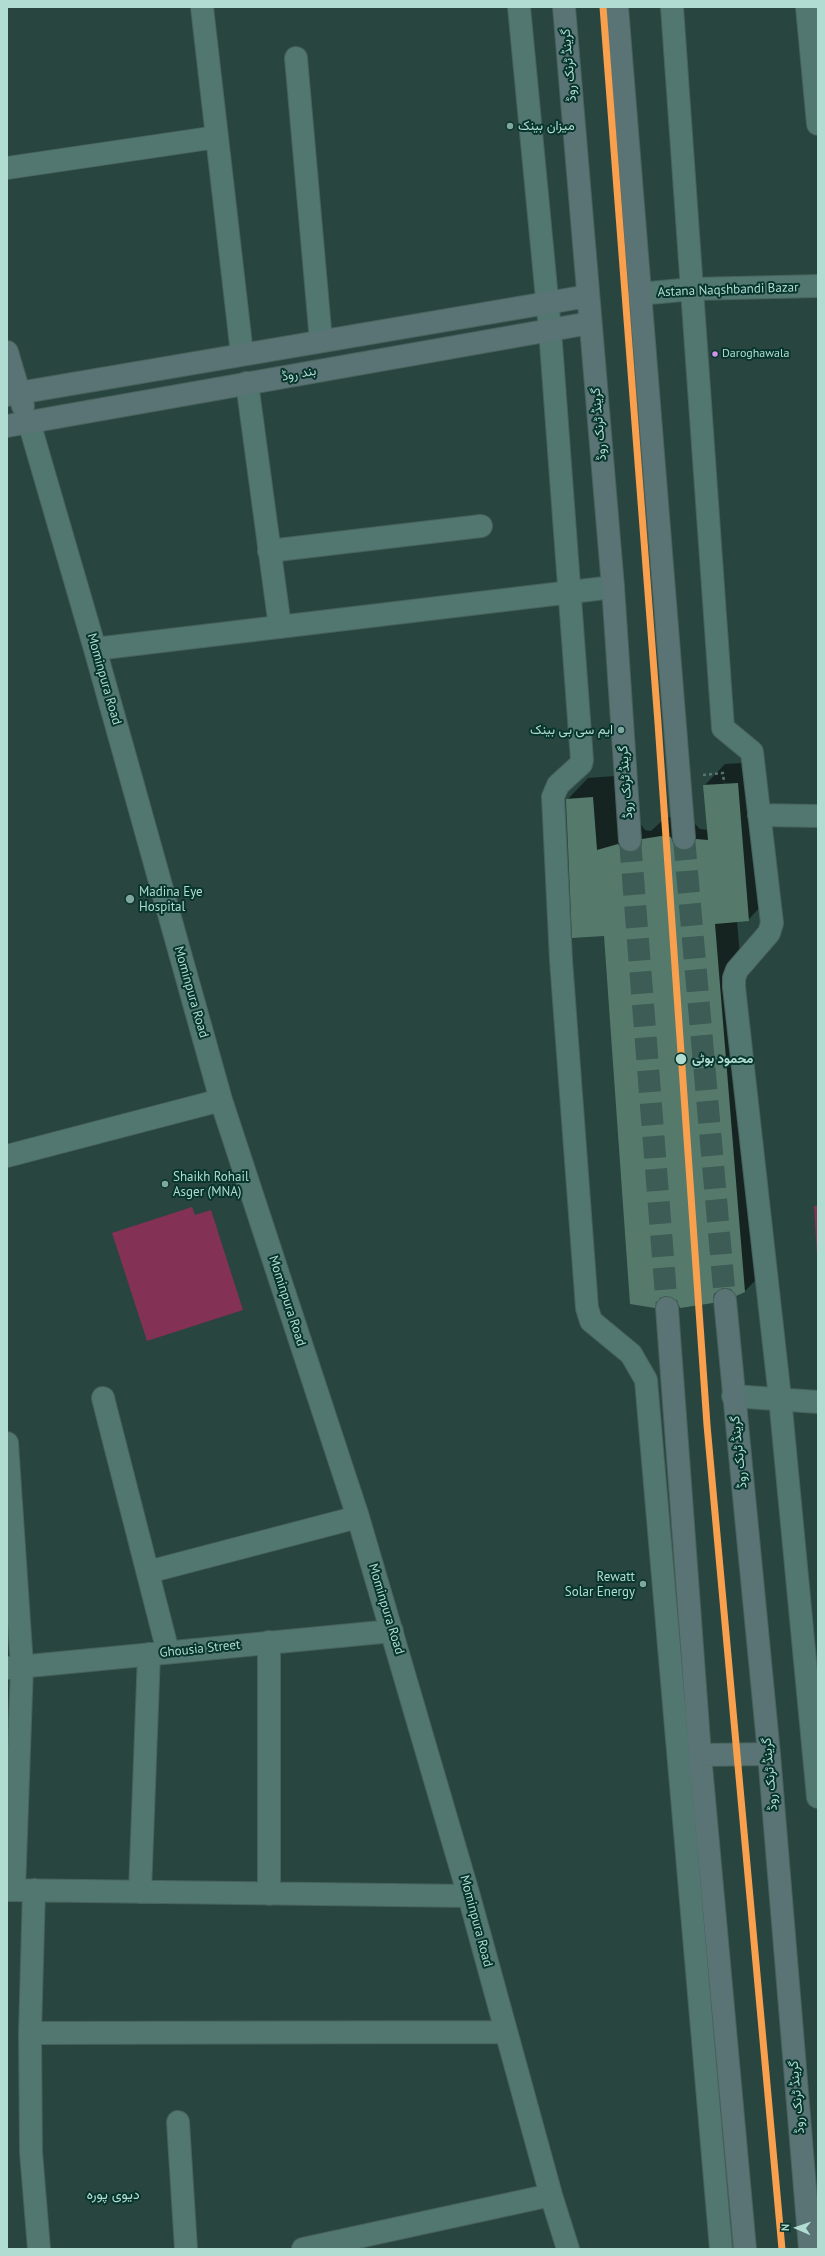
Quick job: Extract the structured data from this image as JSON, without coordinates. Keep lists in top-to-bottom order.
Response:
{
  "streets": {
    "main road": ["گرینڈ ٹرنک روڈ", "بند روڈ", "Mominpura Road"],
    "street": ["Astana Naqshbandi Bazar", "Ghousia Street"]
  },
  "crossings": [
    ["گرینڈ ٹرنک روڈ", "بند روڈ"],
    ["بند روڈ", "Mominpura Road"],
    ["Mominpura Road", "Ghousia Street"]
  ],
  "districts": ["دیوی پورہ"],
  "places": [
    "میزان بینک",
    "Daroghawala",
    "ایم سی بی بینک",
    "Madina Eye Hospital",
    "محمود بوٹی",
    "Shaikh Rohail Asger (MNA)",
    "Rewatt Solar Energy"
  ],
  "north": "left"
}
